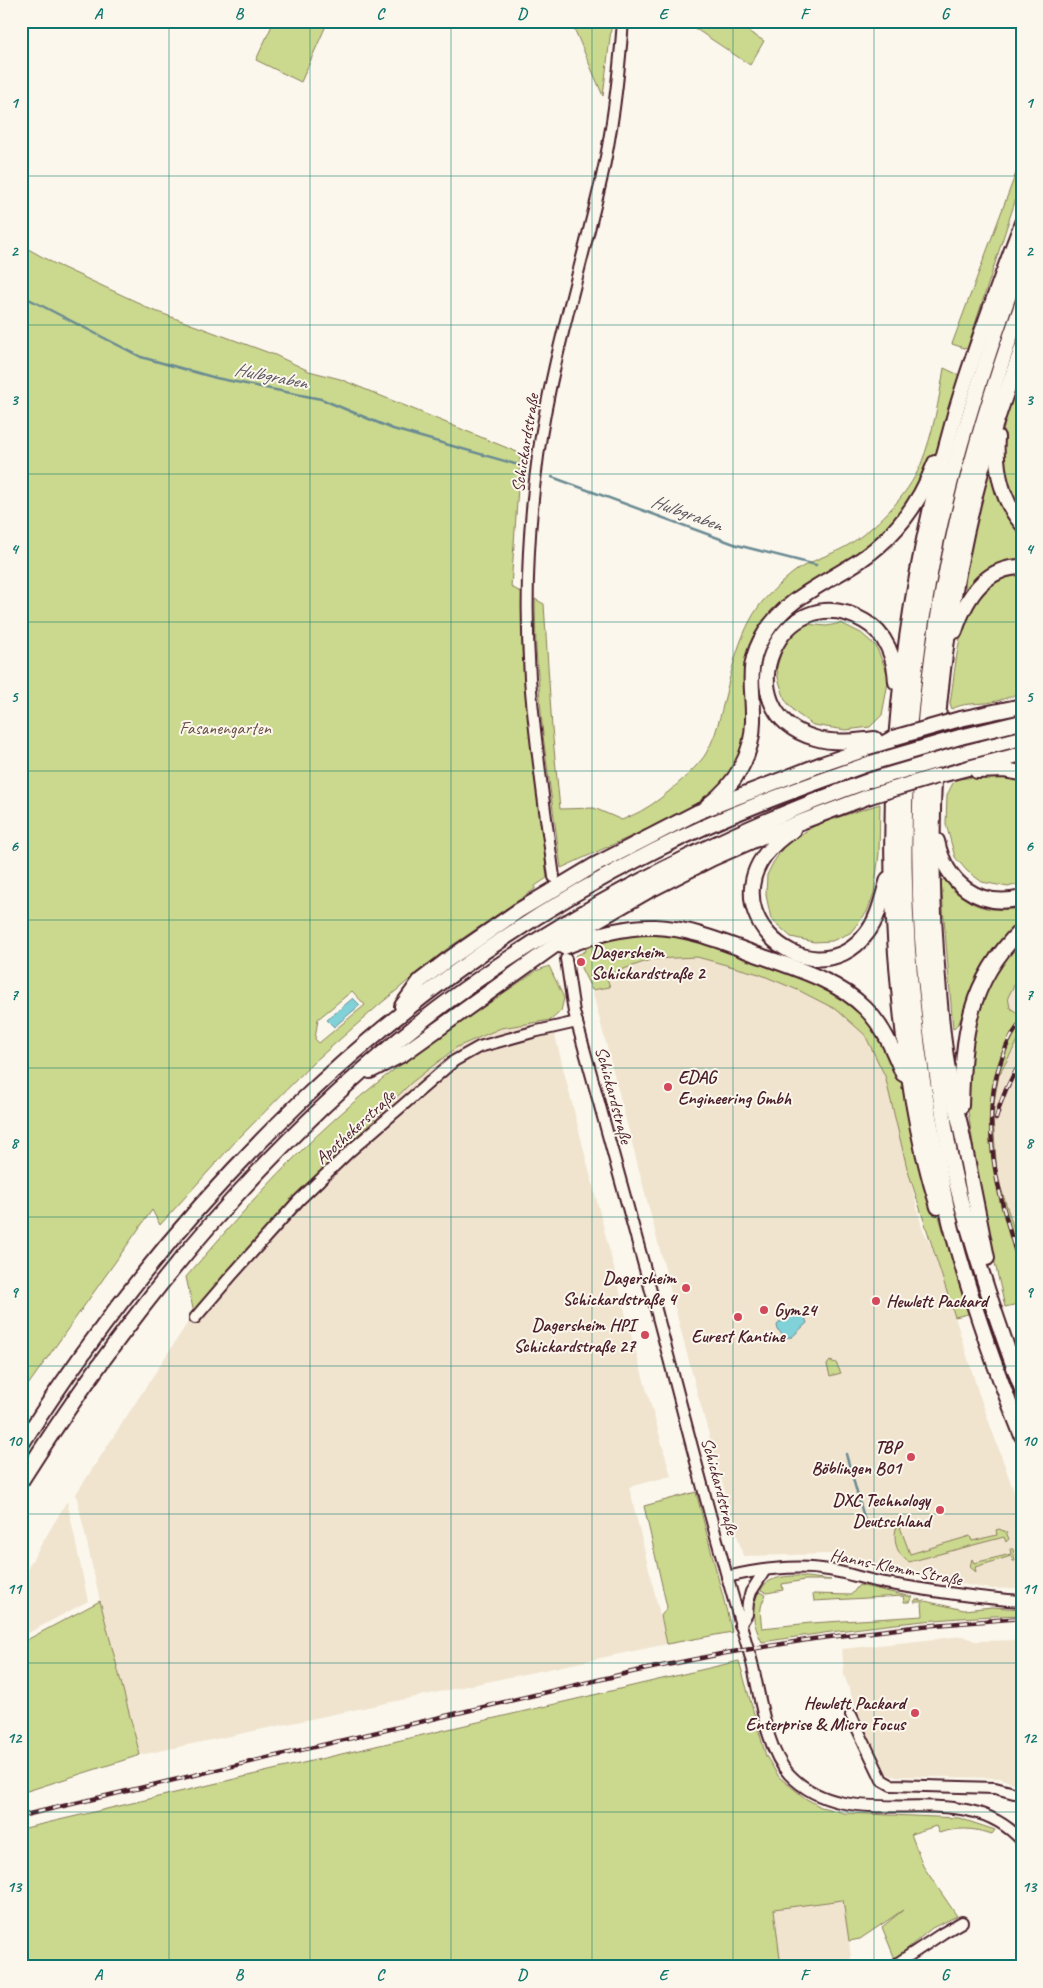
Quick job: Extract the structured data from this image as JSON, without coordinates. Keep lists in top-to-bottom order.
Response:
{
  "streets": {
    "street": ["Schickardstraße", "Apothekerstraße", "Hanns-Klemm-Straße"]
  },
  "crossings": [
    ["Schickardstraße", "Apothekerstraße"],
    ["Schickardstraße", "Hanns-Klemm-Straße"]
  ],
  "water": ["Hulbgraben"],
  "parks": ["Fasanengarten"],
  "places": [
    "Dagersheim Schickardstraße 2",
    "EDAG Engineering Gmbh",
    "Dagersheim Schickardstraße 4",
    "Hewlett Packard",
    "Gym24",
    "Eurest Kantine",
    "Dagersheim HPI Schickardstraße 27",
    "TBP Böblingen B01",
    "DXC Technology Deutschland",
    "Hewlett Packard Enterprise & Micro Focus"
  ],
  "grid": {
    "columns": [
      "A",
      "B",
      "C",
      "D",
      "E",
      "F",
      "G"
    ],
    "rows": [
      "1",
      "2",
      "3",
      "4",
      "5",
      "6",
      "7",
      "8",
      "9",
      "10",
      "11",
      "12",
      "13"
    ]
  }
}
